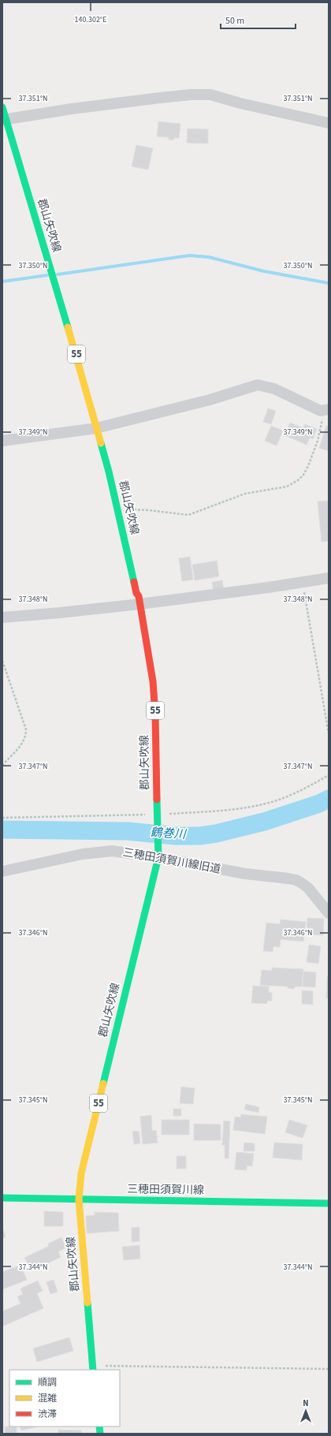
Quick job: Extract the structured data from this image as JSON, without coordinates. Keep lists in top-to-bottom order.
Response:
{
  "streets": {
    "main road": ["郡山矢吹線", "55", "三穂田須賀川線"],
    "street": ["三穂田須賀川線旧道"]
  },
  "crossings": [
    ["郡山矢吹線", "三穂田須賀川線旧道"],
    ["郡山矢吹線", "三穂田須賀川線"]
  ],
  "water": ["鶴巻川"],
  "legend": ["順調", "混雑", "渋滞"],
  "scale_bar": "50 m",
  "north": "top",
  "coordinates": [
    "140.302°E",
    "37.351°N",
    "37.350°N",
    "37.349°N",
    "37.348°N",
    "37.347°N",
    "37.346°N",
    "37.345°N",
    "37.344°N"
  ]
}
